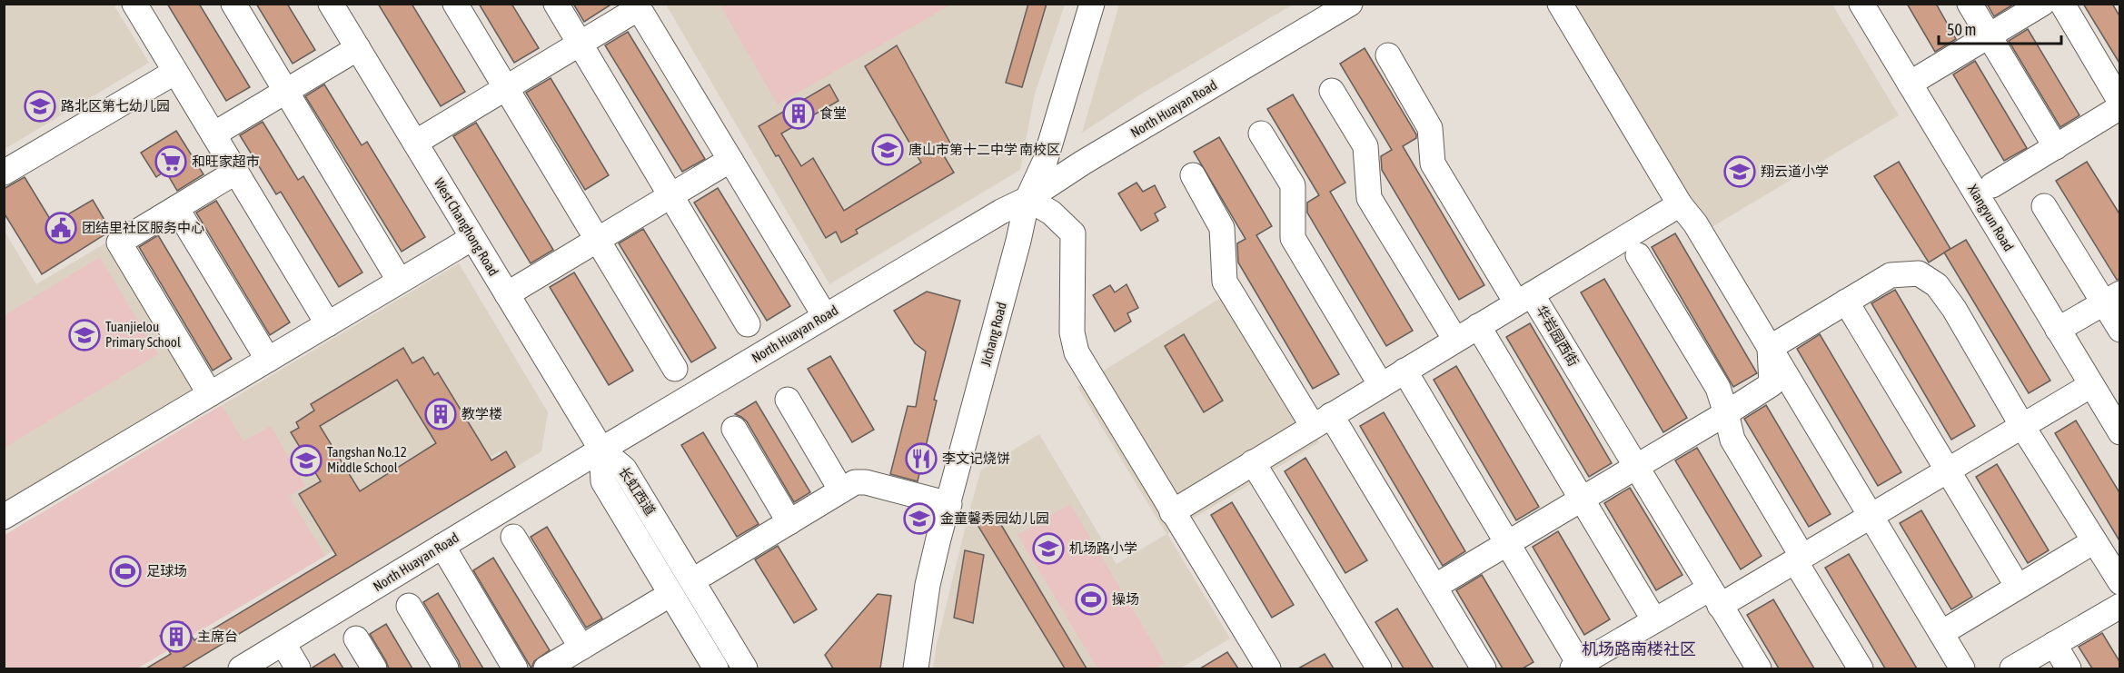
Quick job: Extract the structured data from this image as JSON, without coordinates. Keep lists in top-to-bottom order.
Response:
{
  "streets": {
    "street": [
      "North Huayan Road",
      "Xiangyun Road",
      "West Changhong Road",
      "Jichang Road",
      "华岩园西街",
      "长虹西道"
    ]
  },
  "crossings": [
    ["North Huayan Road", "West Changhong Road"],
    ["North Huayan Road", "Jichang Road"],
    ["North Huayan Road", "长虹西道"],
    ["West Changhong Road", "长虹西道"]
  ],
  "districts": ["机场路南楼社区"],
  "places": {
    "school or university": [
      "路北区第七幼儿园",
      "唐山市第十二中学 南校区",
      "翔云道小学",
      "Tuanjielou Primary School",
      "Tangshan No.12 Middle School",
      "金童馨秀园幼儿园",
      "机场路小学"
    ],
    "building": ["食堂", "教学楼", "主席台"],
    "supermarket": ["和旺家超市"],
    "public building": ["团结里社区服务中心"],
    "restaurant": ["李文记烧饼"],
    "sports": ["足球场", "操场"]
  },
  "scale_bar": "50 m"
}
